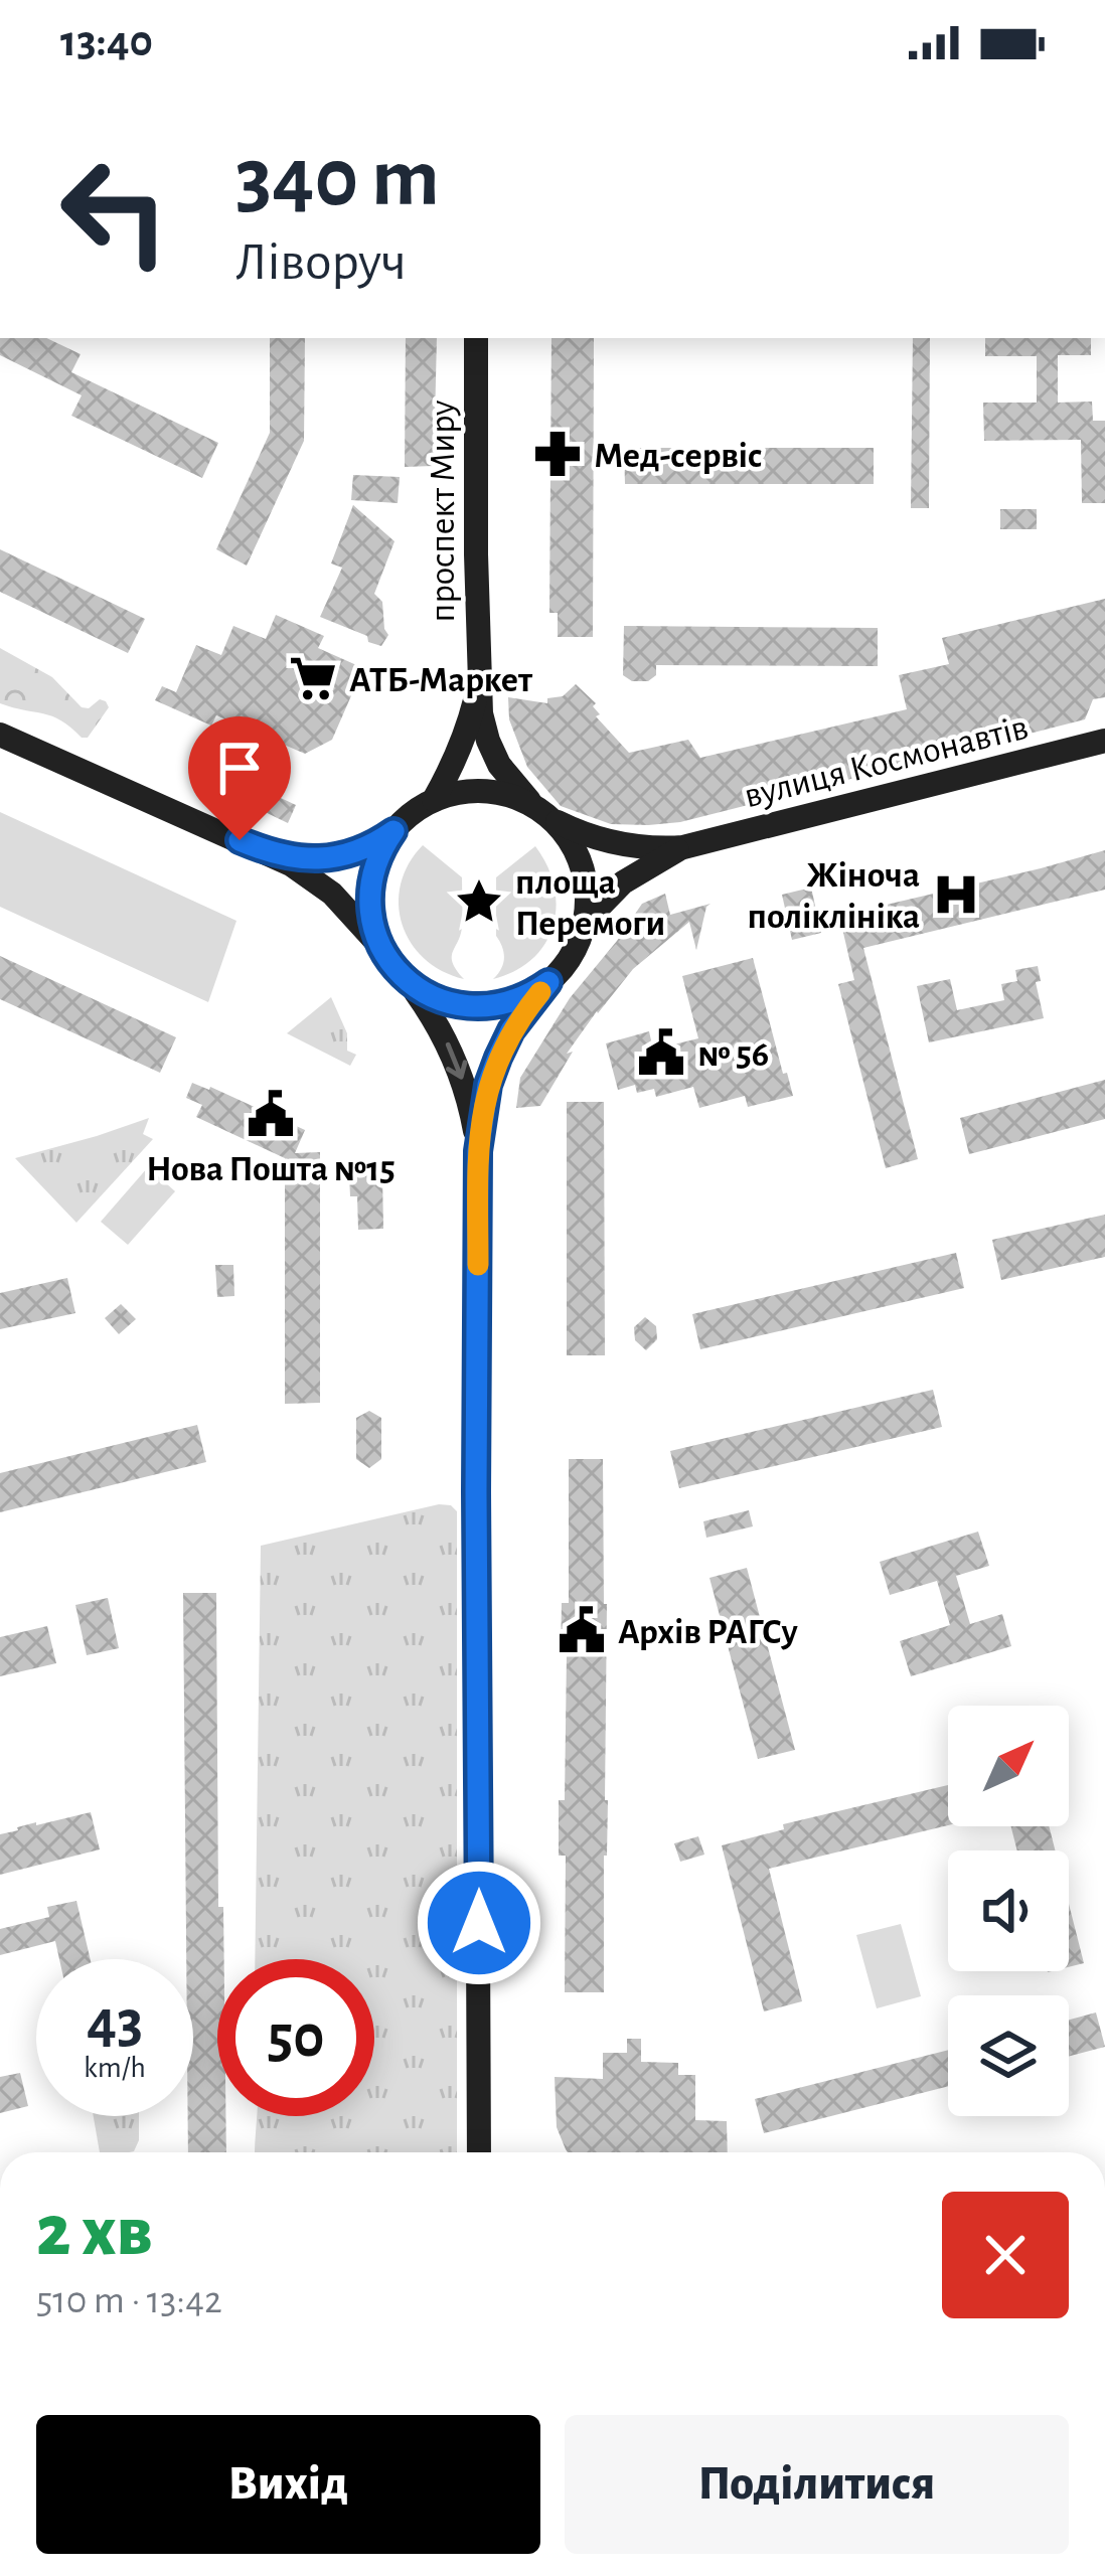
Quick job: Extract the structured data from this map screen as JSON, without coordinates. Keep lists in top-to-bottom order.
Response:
{
  "streets": {
    "main road": ["проспект Миру", "вулиця Космонавтів"]
  },
  "crossings": [
    ["проспект Миру", "вулиця Космонавтів"]
  ],
  "places": {
    "pharmacy": ["Мед-сервіс"],
    "supermarket": ["АТБ-Маркет"],
    "hospital": ["Жіноча поліклініка"],
    "place": ["площа Перемоги"],
    "public building": ["№ 56", "Нова Пошта №15", "Архів РАГСу"]
  },
  "north": "top right",
  "page": {
    "status": "13:40",
    "turn": ["340 m", "Ліворуч"],
    "speed": "43 km/h",
    "limit": "50",
    "heading": ["2 хв", "510 m · 13:42"],
    "buttons": ["Вихід", "Поділитися"]
  }
}
